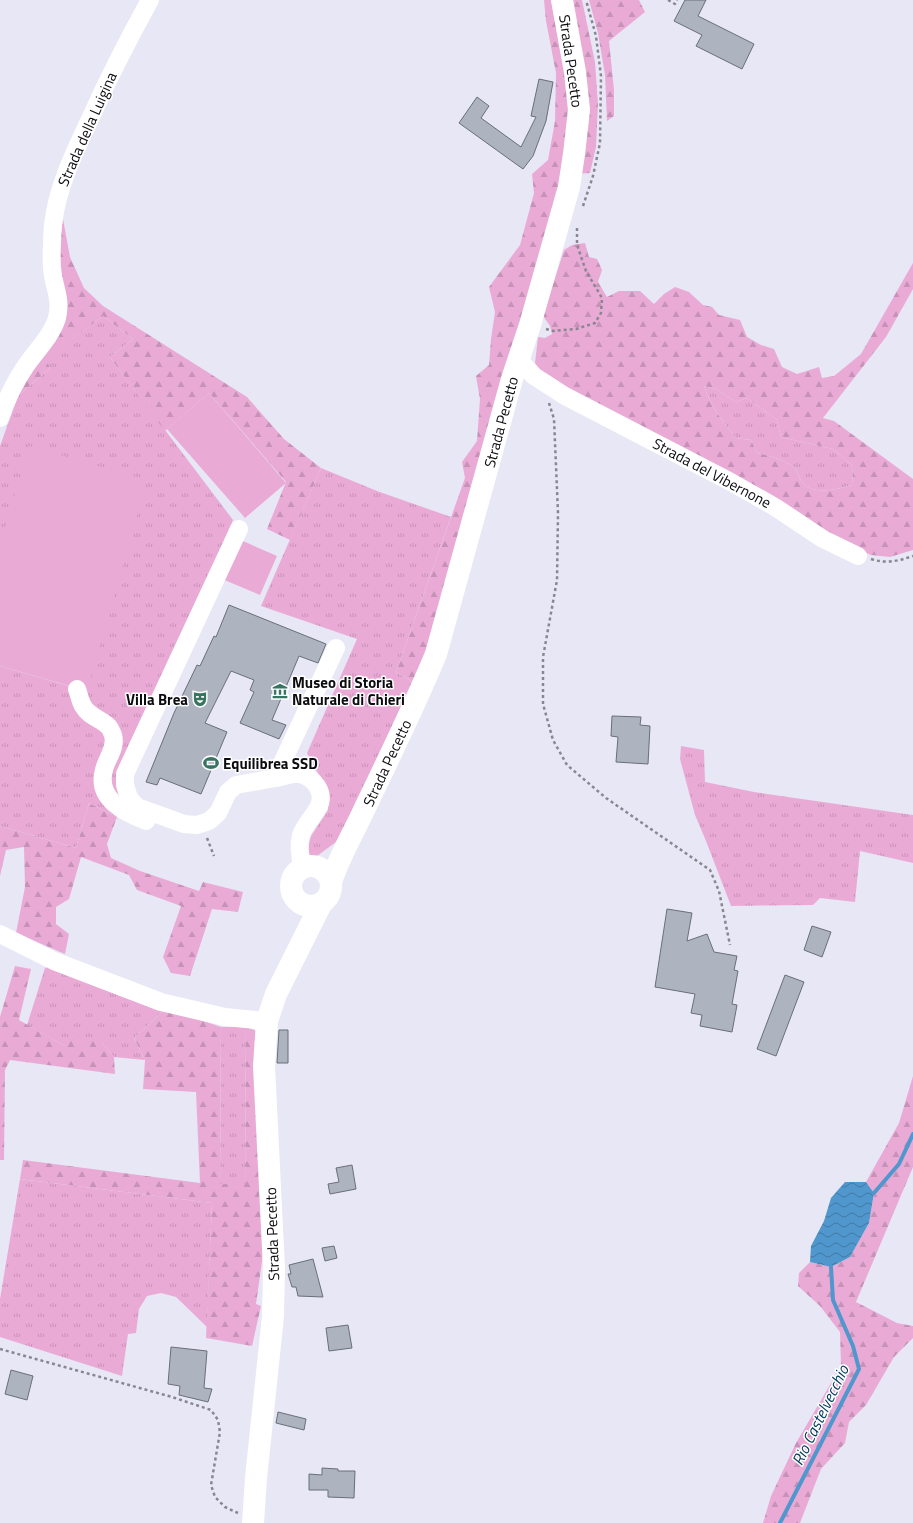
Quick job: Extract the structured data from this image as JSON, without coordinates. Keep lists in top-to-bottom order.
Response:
{
  "streets": {
    "main road": ["Strada Pecetto"],
    "street": ["Strada della Luigina", "Strada del Vibernone"]
  },
  "crossings": [
    ["Strada Pecetto", "Strada del Vibernone"]
  ],
  "water": ["Rio Castelvecchio"],
  "places": {
    "museum": ["Museo di Storia Naturale di Chieri"],
    "theatre": ["Villa Brea"],
    "sports": ["Equilibrea SSD"]
  }
}
